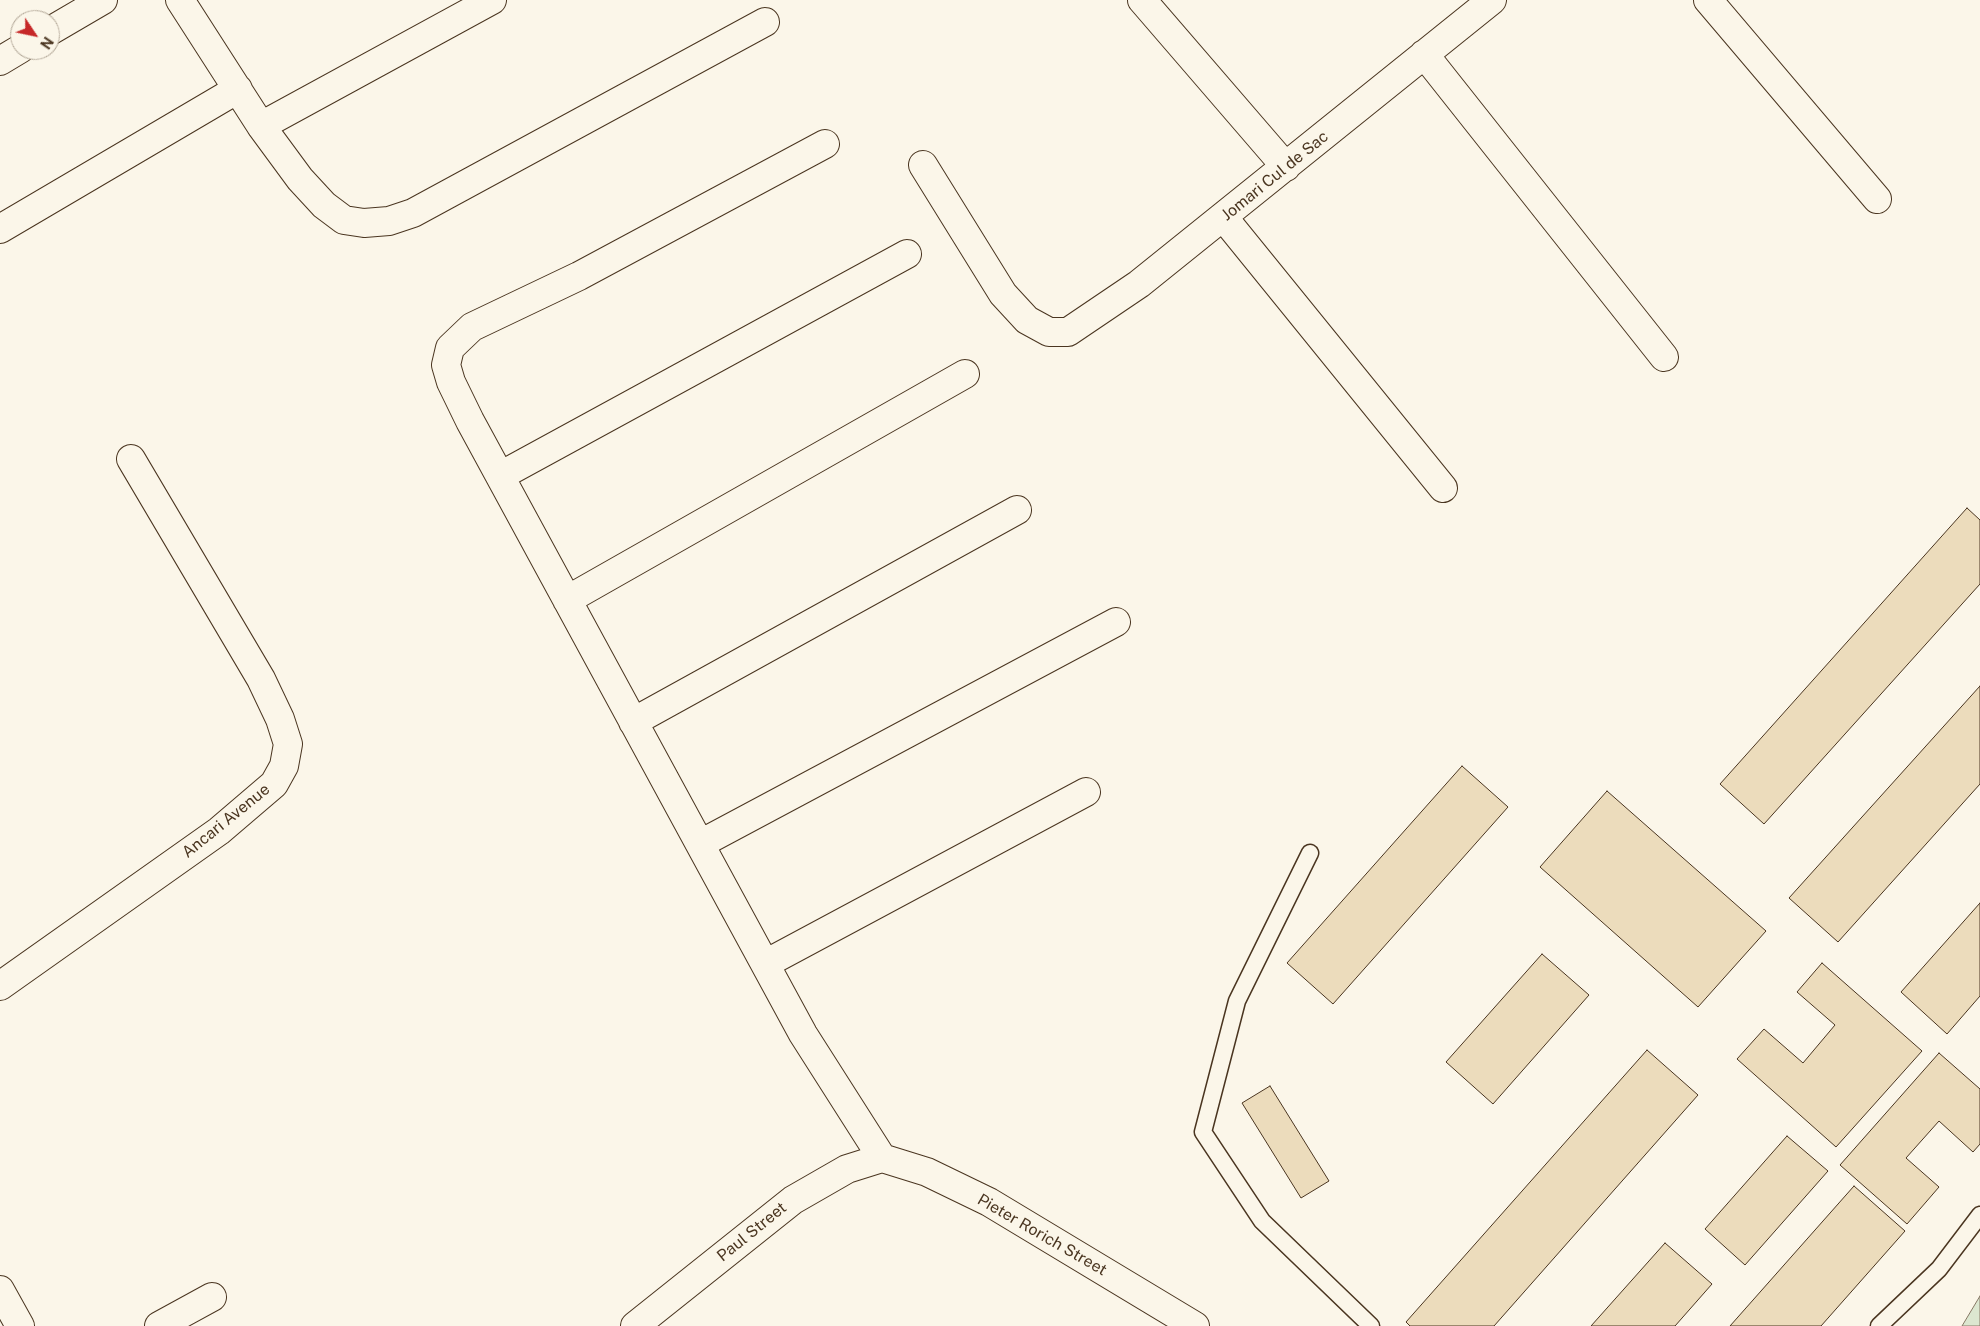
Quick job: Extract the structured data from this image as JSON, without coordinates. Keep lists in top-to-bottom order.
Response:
{
  "streets": {
    "street": [
      "Jomari Cul de Sac",
      "Ancari Avenue",
      "Paul Street",
      "Pieter Rorich Street"
    ]
  },
  "crossings": [
    ["Paul Street", "Pieter Rorich Street"]
  ],
  "north": "bottom right"
}
